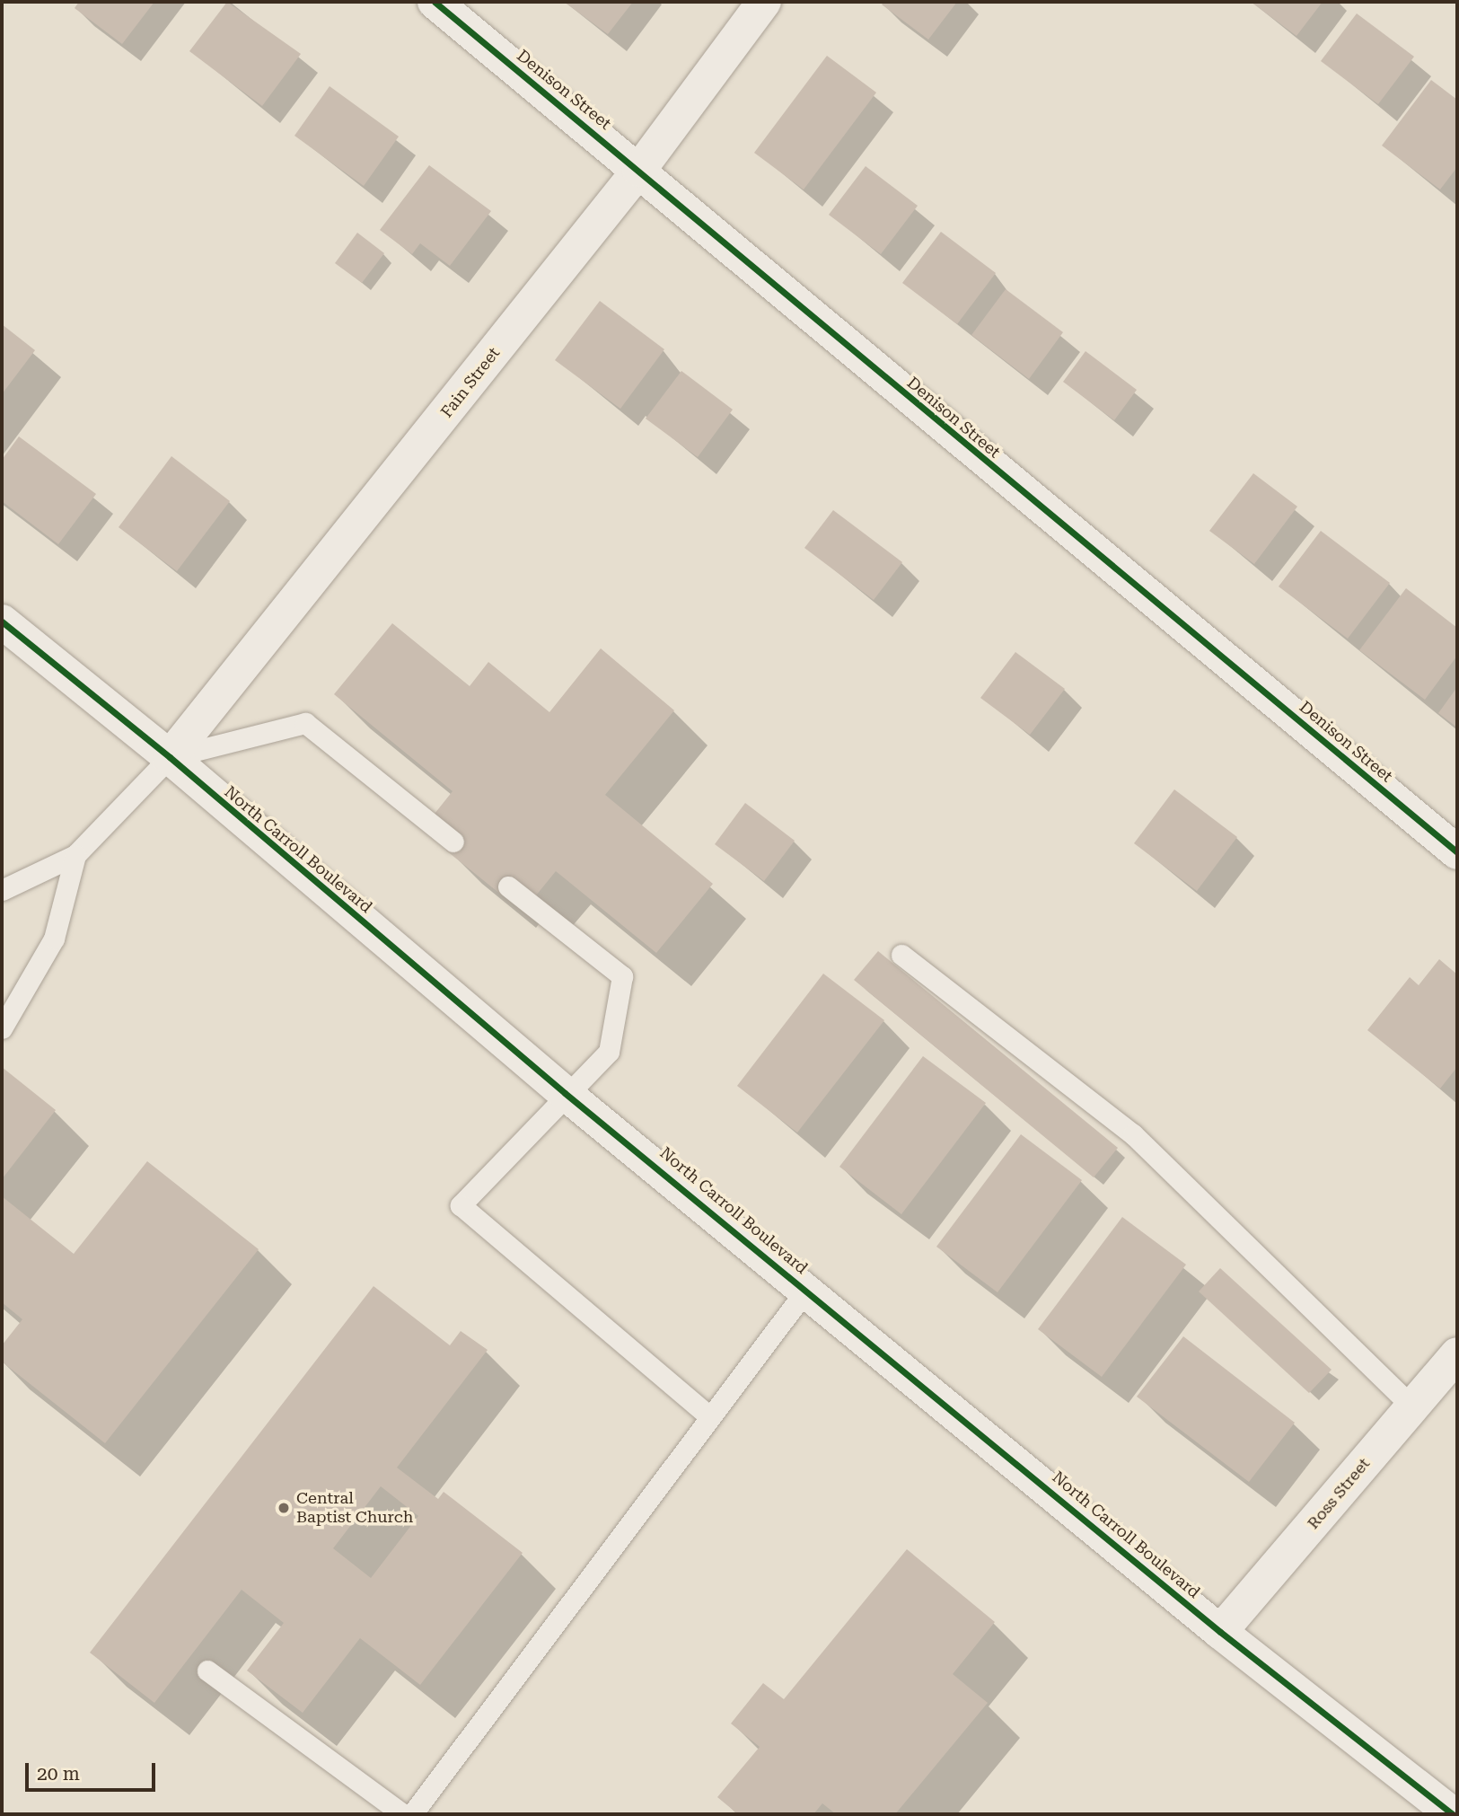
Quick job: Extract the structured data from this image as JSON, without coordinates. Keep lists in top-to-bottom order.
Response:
{
  "streets": {
    "street": [
      "Denison Street",
      "Fain Street",
      "North Carroll Boulevard",
      "Ross Street"
    ]
  },
  "crossings": [
    ["Denison Street", "Fain Street"],
    ["Fain Street", "North Carroll Boulevard"],
    ["North Carroll Boulevard", "Ross Street"]
  ],
  "places": ["Central Baptist Church"],
  "scale_bar": "20 m"
}
